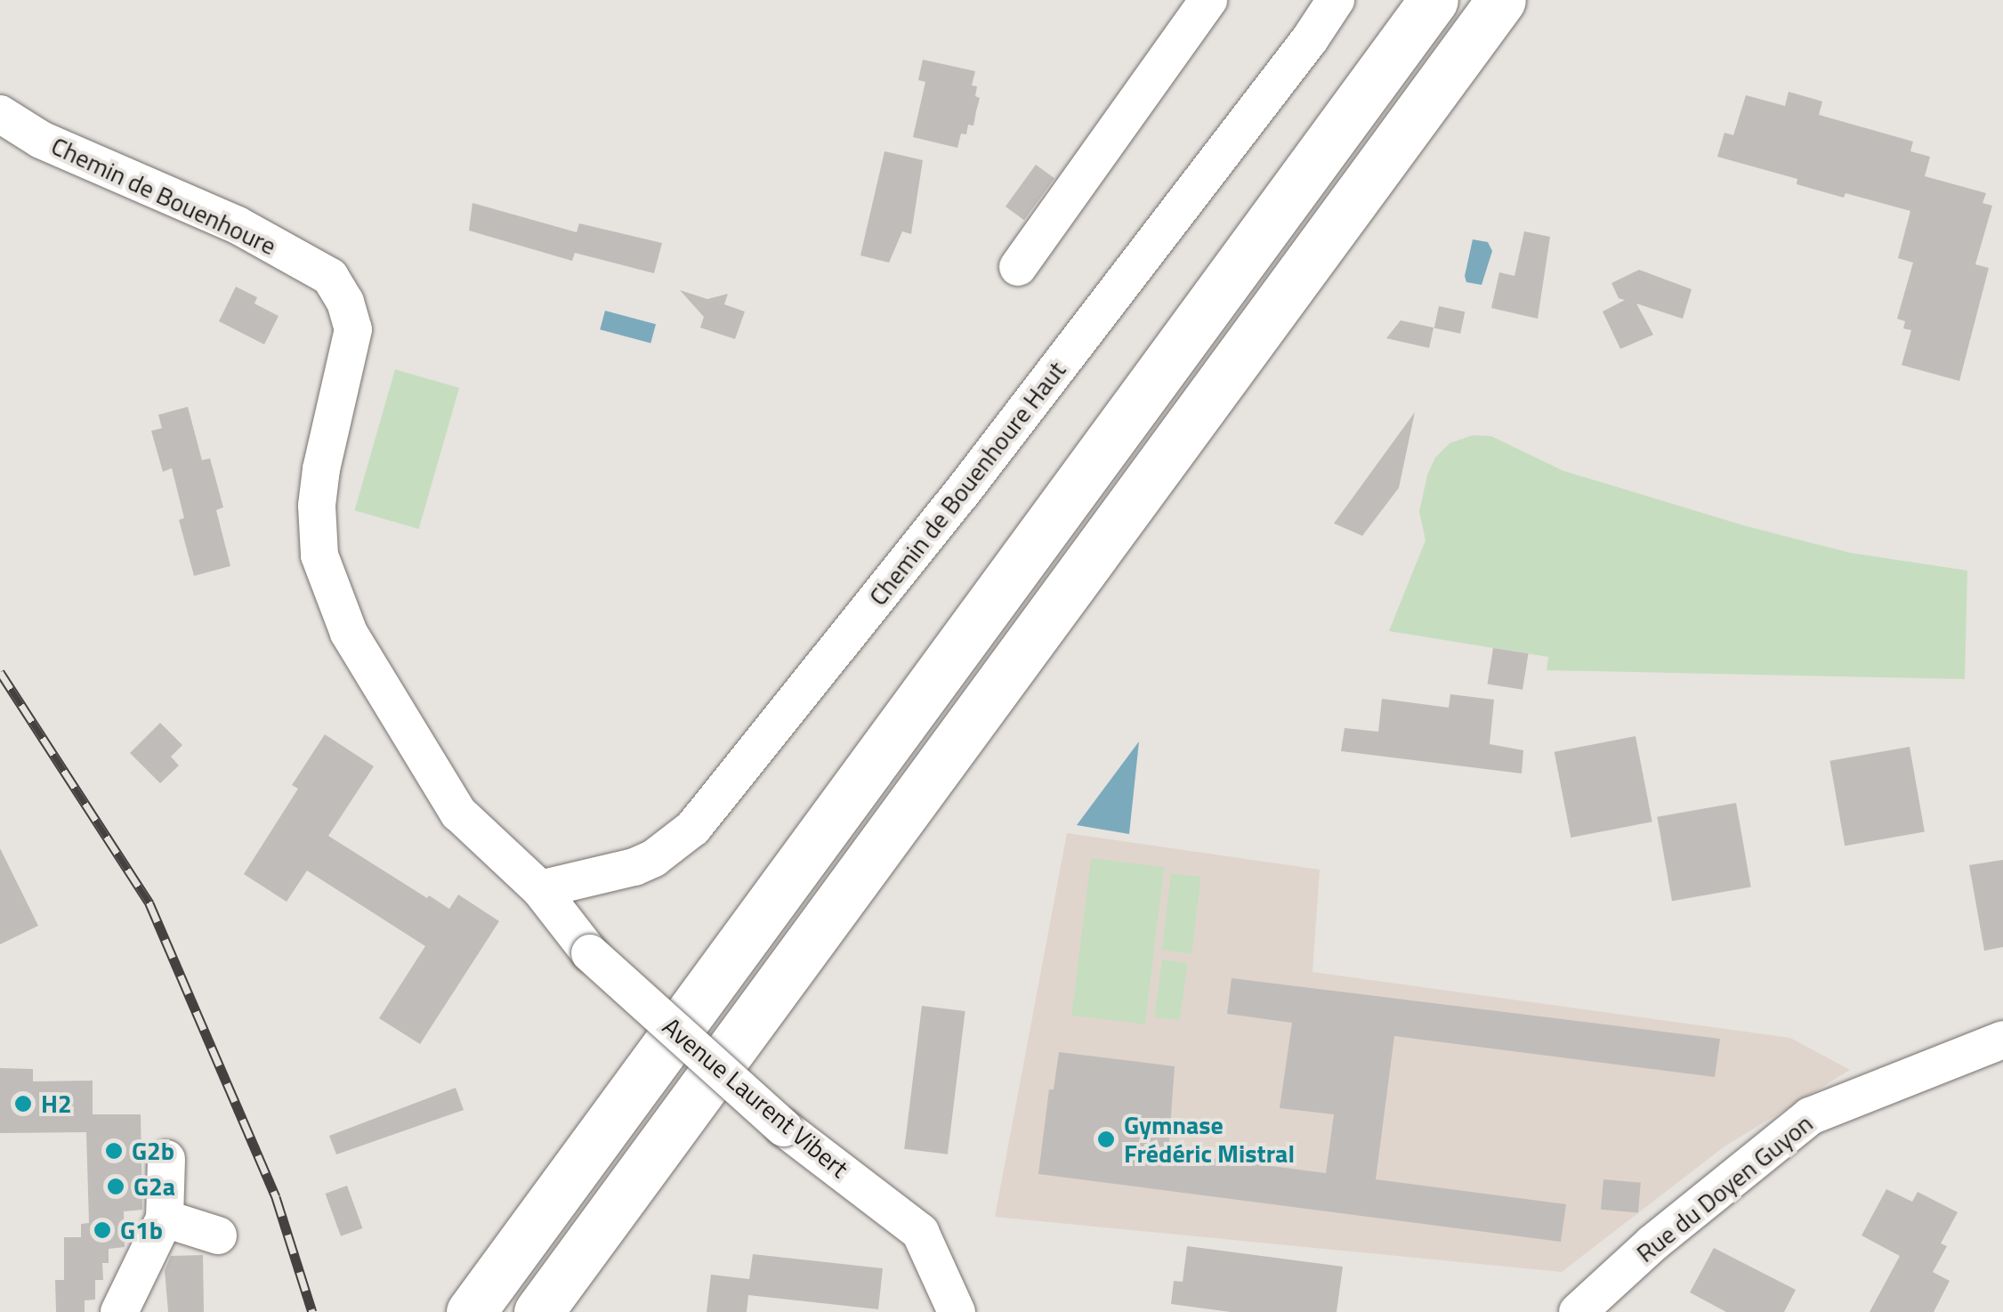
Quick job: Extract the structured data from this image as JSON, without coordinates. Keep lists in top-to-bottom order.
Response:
{
  "streets": {
    "street": [
      "Chemin de Bouenhoure",
      "Chemin de Bouenhoure Haut",
      "Avenue Laurent Vibert",
      "Rue du Doyen Guyon"
    ]
  },
  "crossings": [
    ["Chemin de Bouenhoure", "Chemin de Bouenhoure Haut"],
    ["Chemin de Bouenhoure", "Avenue Laurent Vibert"],
    ["Chemin de Bouenhoure Haut", "Avenue Laurent Vibert"]
  ],
  "places": [
    "H2",
    "Gymnase Frédéric Mistral",
    "G2b",
    "G2a",
    "G1b"
  ]
}
